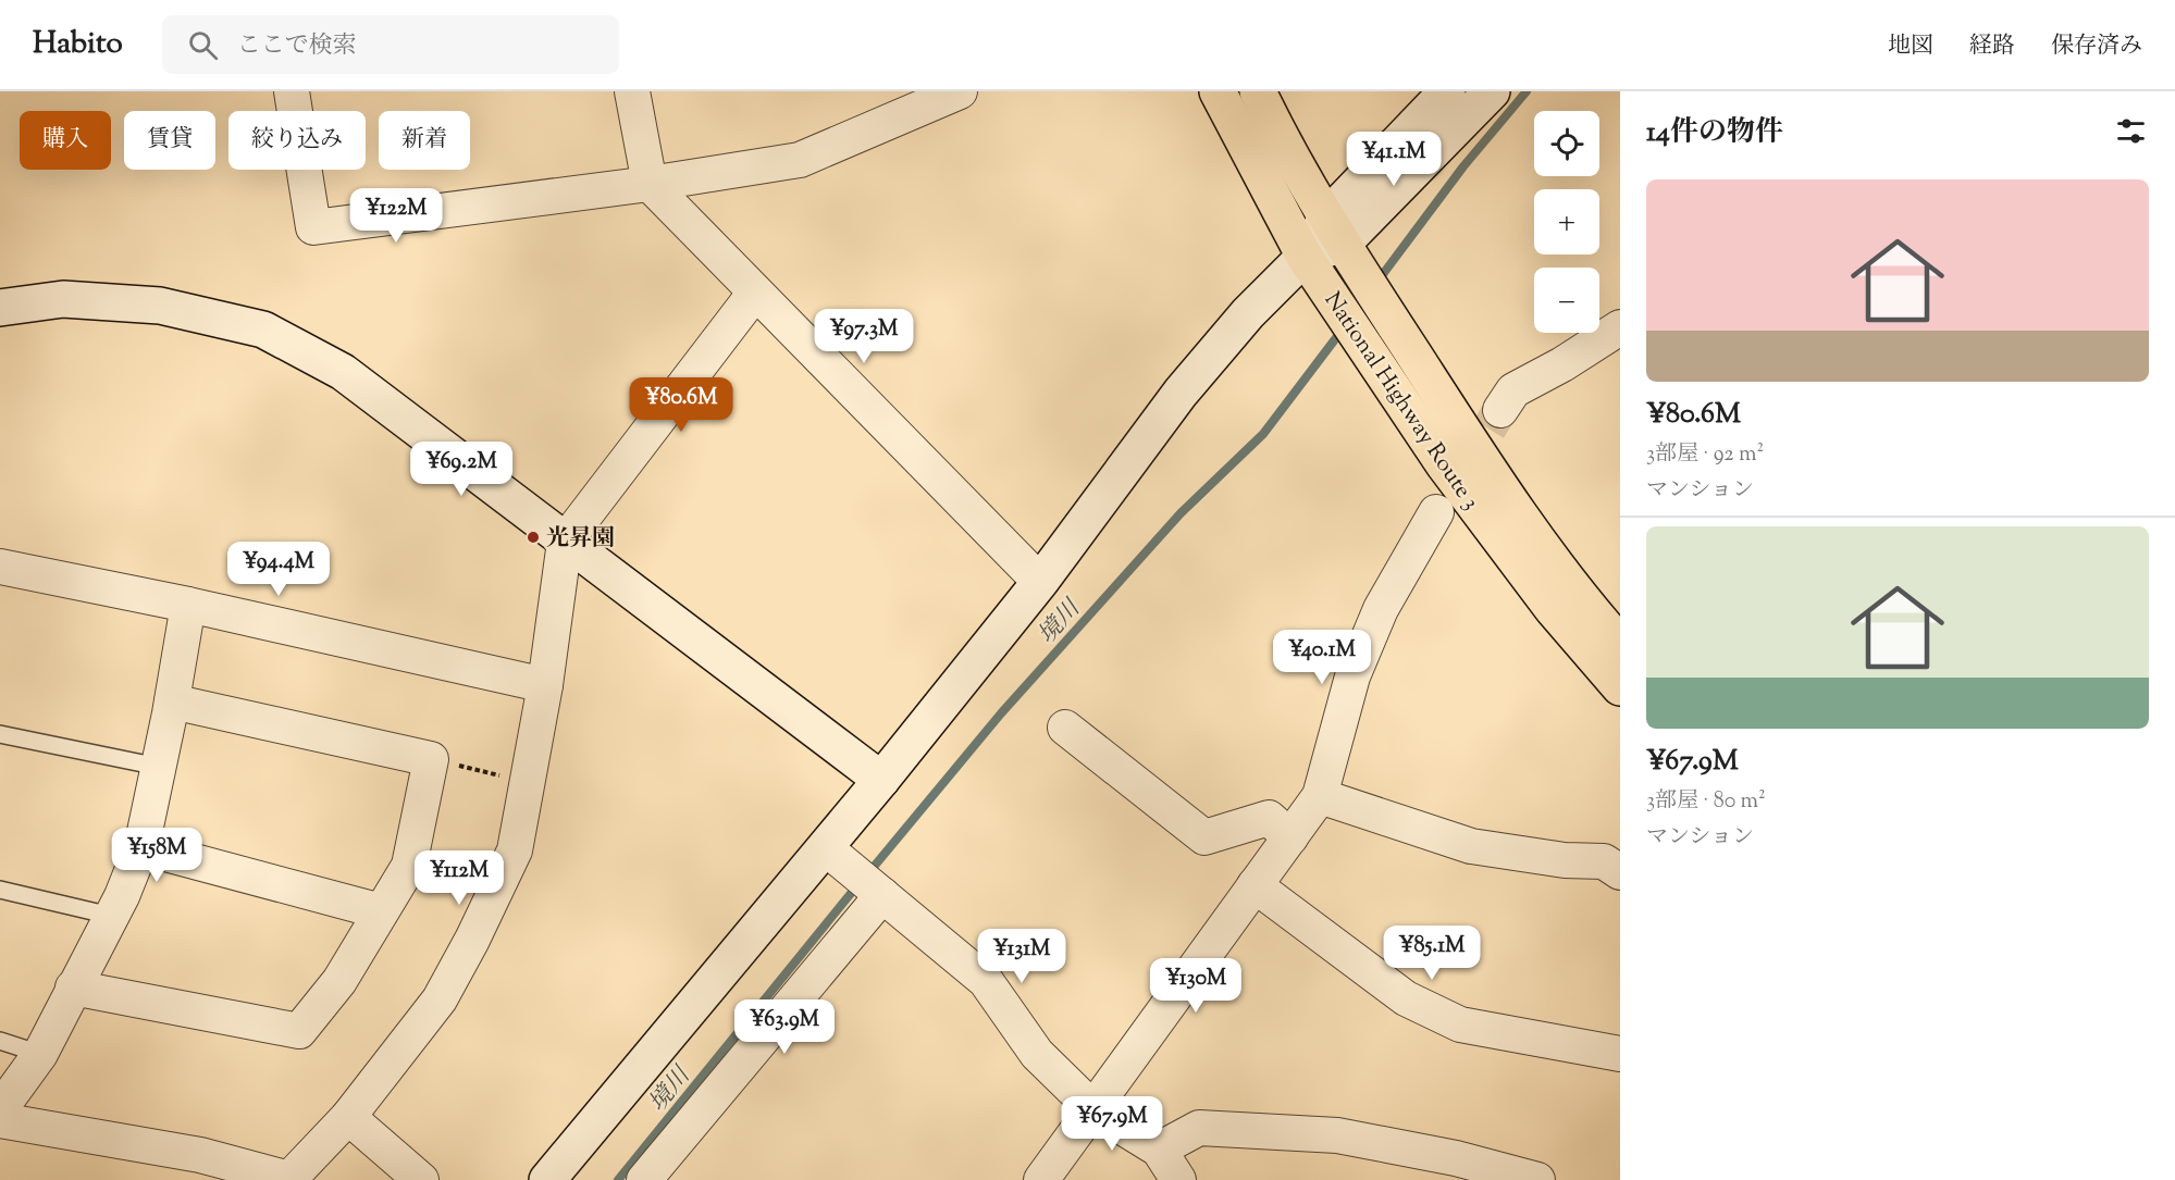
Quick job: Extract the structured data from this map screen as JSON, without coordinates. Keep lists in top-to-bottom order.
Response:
{
  "streets": {
    "highway": ["National Highway Route 3"]
  },
  "water": ["境川"],
  "places": ["光昇園"],
  "page": {
    "header": "Habito",
    "search": "ここで検索",
    "nav": ["地図", "経路", "保存済み"],
    "heading": "14件の物件",
    "map_buttons": ["+", "−"],
    "chip": [
      "購入",
      "賃貸",
      "絞り込み",
      "新着"
    ],
    "price": [
      "¥41.1M",
      "¥122M",
      "¥97.3M",
      "¥80.6M",
      "¥69.2M",
      "¥94.4M",
      "¥40.1M",
      "¥158M",
      "¥112M",
      "¥85.1M",
      "¥131M",
      "¥130M",
      "¥63.9M",
      "¥67.9M"
    ],
    "list": [
      {
        "name": "¥80.6M",
        "note": "3部屋 · 92 m² · マンション"
      },
      {
        "name": "¥67.9M",
        "note": "3部屋 · 80 m² · マンション"
      }
    ]
  }
}
